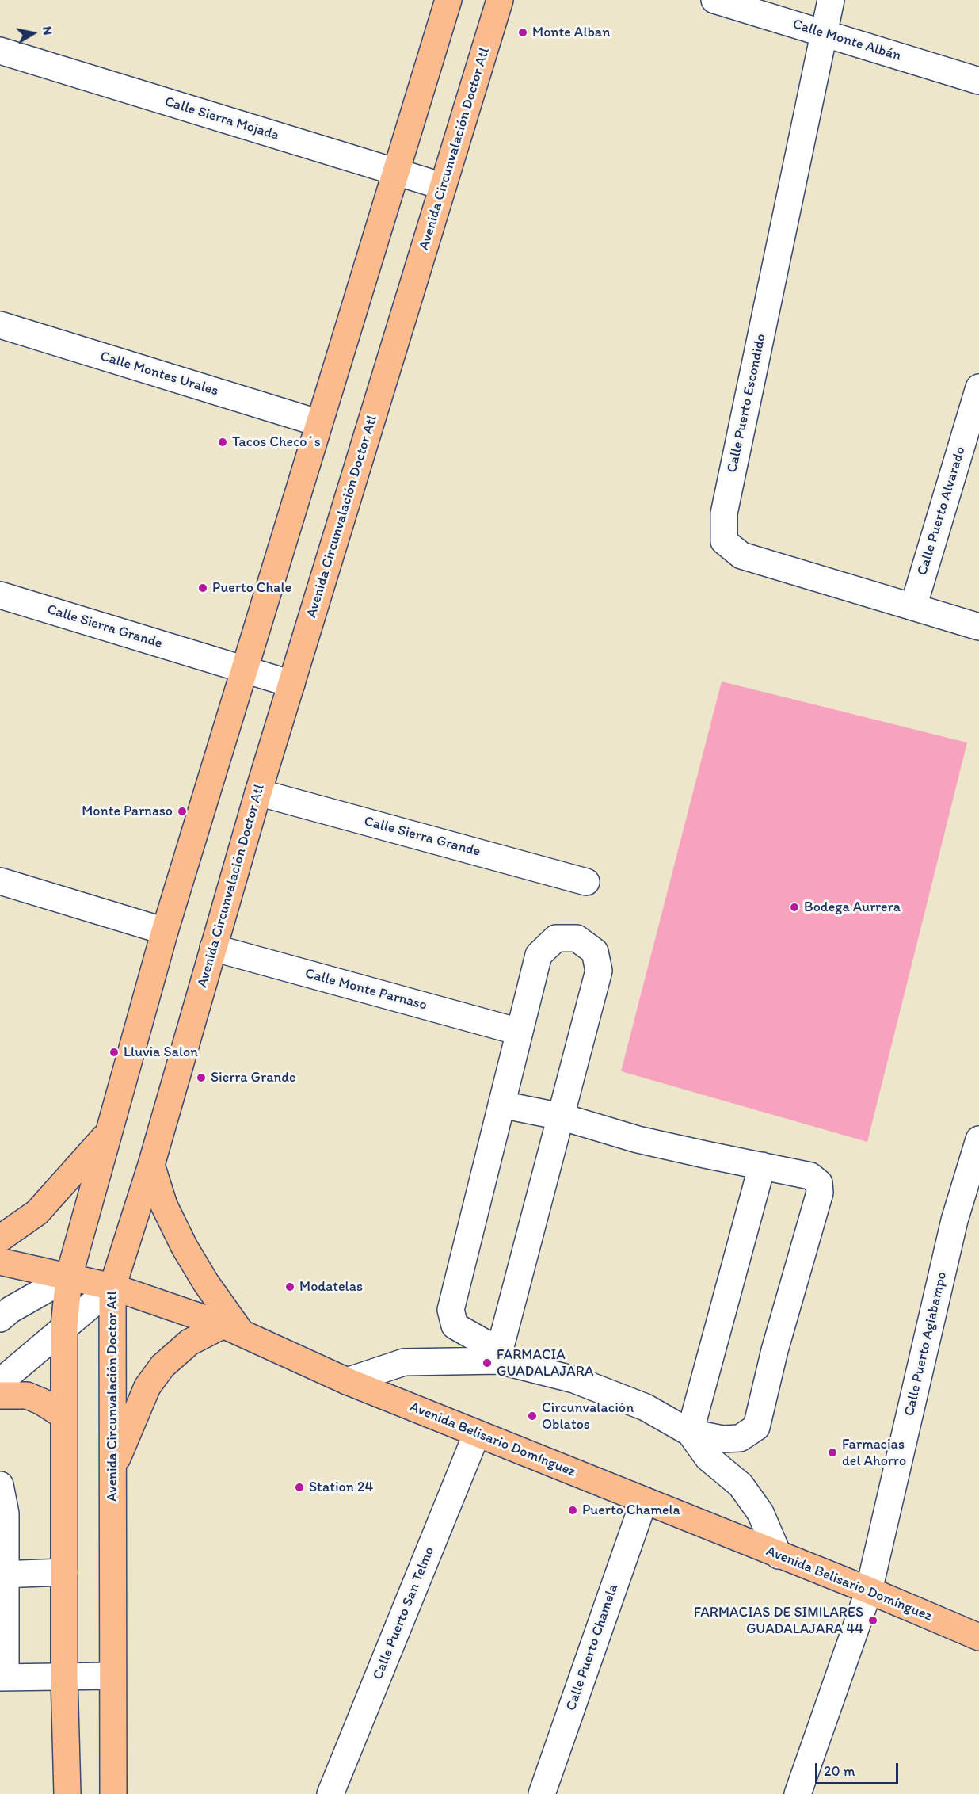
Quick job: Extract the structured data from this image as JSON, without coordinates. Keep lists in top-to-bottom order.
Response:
{
  "streets": {
    "main road": ["Avenida Circunvalación Doctor Atl", "Avenida Belisario Domínguez"],
    "street": [
      "Calle Monte Albán",
      "Calle Sierra Mojada",
      "Calle Montes Urales",
      "Calle Puerto Escondido",
      "Calle Puerto Alvarado",
      "Calle Sierra Grande",
      "Calle Monte Parnaso",
      "Calle Puerto Agiabampo",
      "Calle Puerto San Telmo",
      "Calle Puerto Chamela"
    ]
  },
  "crossings": [
    ["Calle Monte Albán", "Calle Puerto Escondido"],
    ["Calle Sierra Mojada", "Avenida Circunvalación Doctor Atl"],
    ["Avenida Circunvalación Doctor Atl", "Calle Sierra Grande"],
    ["Avenida Circunvalación Doctor Atl", "Calle Monte Parnaso"],
    ["Avenida Circunvalación Doctor Atl", "Avenida Belisario Domínguez"],
    ["Calle Puerto Escondido", "Calle Puerto Alvarado"],
    ["Calle Puerto Agiabampo", "Avenida Belisario Domínguez"],
    ["Avenida Belisario Domínguez", "Calle Puerto San Telmo"],
    ["Avenida Belisario Domínguez", "Calle Puerto Chamela"]
  ],
  "places": [
    "Monte Alban",
    "Tacos Checo´s",
    "Puerto Chale",
    "Monte Parnaso",
    "Bodega Aurrera",
    "Lluvia Salon",
    "Sierra Grande",
    "Modatelas",
    "FARMACIA GUADALAJARA",
    "Circunvalación Oblatos",
    "Farmacias del Ahorro",
    "Station 24",
    "Puerto Chamela",
    "FARMACIAS DE SIMILARES GUADALAJARA 44"
  ],
  "scale_bar": "20 m",
  "north": "right"
}
